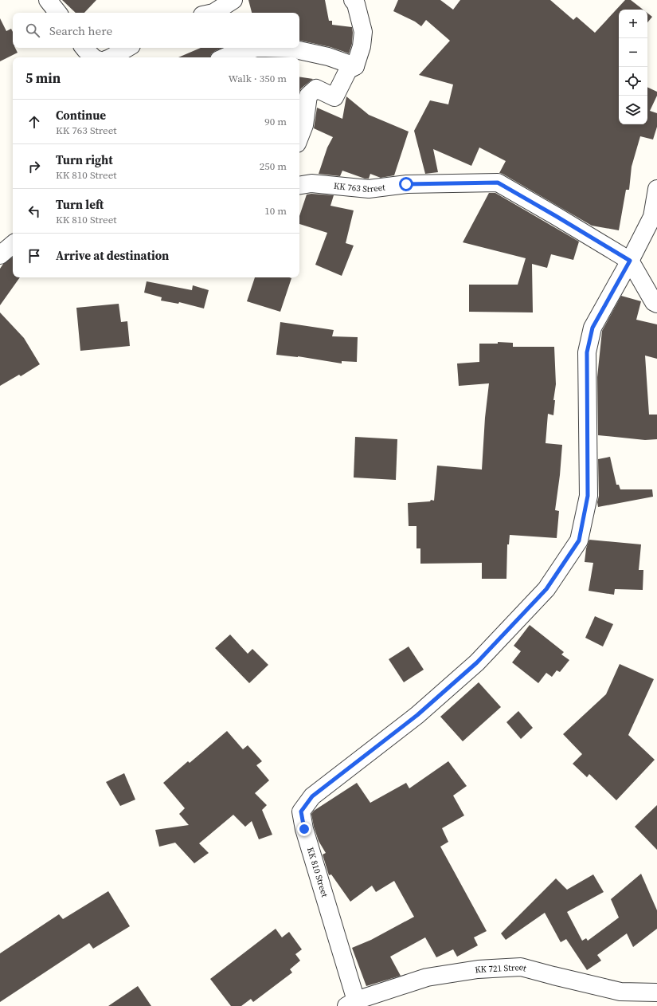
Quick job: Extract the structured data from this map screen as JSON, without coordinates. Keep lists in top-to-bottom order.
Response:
{
  "streets": {
    "street": ["KK 763 Street", "KK 810 Street", "KK 721 Street"]
  },
  "crossings": [
    ["KK 763 Street", "KK 810 Street"],
    ["KK 810 Street", "KK 721 Street"]
  ],
  "page": {
    "map_buttons": ["+", "−"],
    "search": "Search here",
    "heading": ["5 min", "Walk · 350 m"],
    "list": [
      ["Continue", "KK 763 Street", "90 m"],
      ["Turn right", "KK 810 Street", "250 m"],
      ["Turn left", "KK 810 Street", "10 m"],
      "Arrive at destination"
    ]
  }
}
